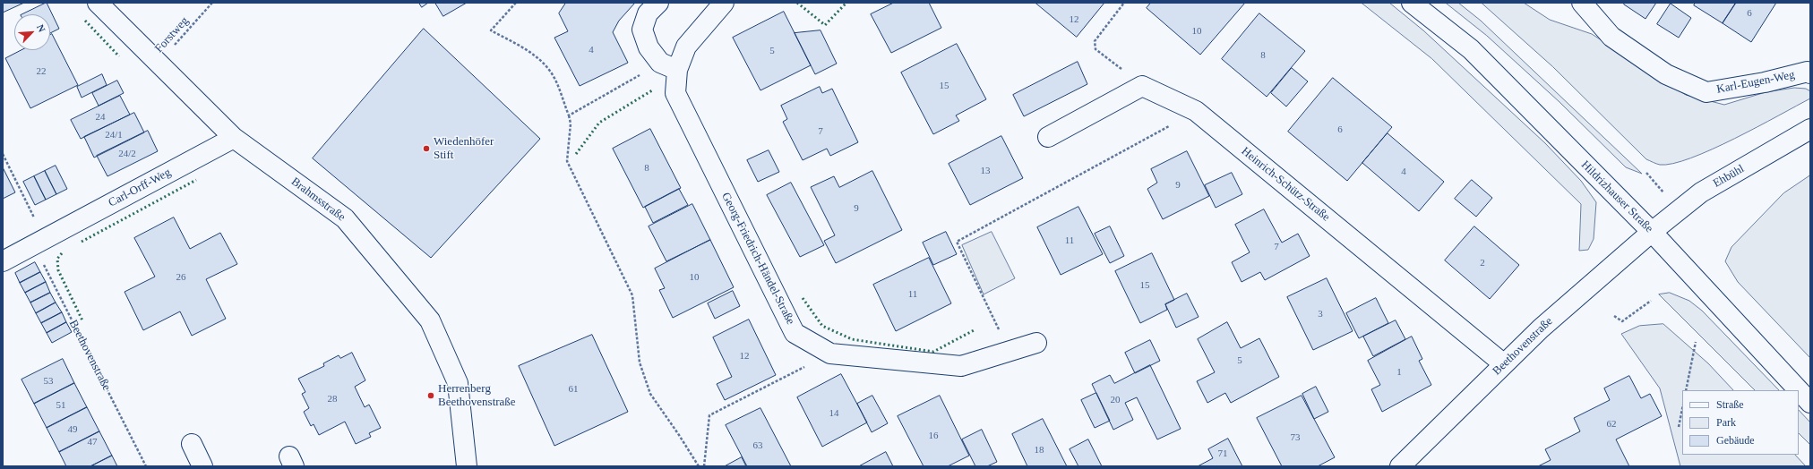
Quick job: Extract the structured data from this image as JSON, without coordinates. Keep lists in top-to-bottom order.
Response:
{
  "streets": {
    "street": [
      "Karl-Eugen-Weg",
      "Ehbühl",
      "Heinrich-Schütz-Straße",
      "Carl-Orff-Weg",
      "Hildrizhauser Straße",
      "Brahmsstraße",
      "Georg-Friedrich-Händel-Straße",
      "Beethovenstraße"
    ],
    "path": ["Forstweg"]
  },
  "crossings": [
    ["Forstweg", "Brahmsstraße"],
    ["Ehbühl", "Hildrizhauser Straße"],
    ["Ehbühl", "Beethovenstraße"],
    ["Heinrich-Schütz-Straße", "Beethovenstraße"],
    ["Carl-Orff-Weg", "Brahmsstraße"],
    ["Carl-Orff-Weg", "Beethovenstraße"],
    ["Hildrizhauser Straße", "Beethovenstraße"]
  ],
  "places": ["Wiedenhöfer Stift", "Herrenberg Beethovenstraße"],
  "house_numbers": [
    "6",
    "12",
    "10",
    "4",
    "5",
    "8",
    "22",
    "15",
    "24",
    "6",
    "7",
    "24/1",
    "24/2",
    "8",
    "13",
    "4",
    "9",
    "9",
    "11",
    "7",
    "2",
    "26",
    "10",
    "15",
    "11",
    "3",
    "12",
    "5",
    "1",
    "53",
    "61",
    "28",
    "20",
    "51",
    "14",
    "62",
    "49",
    "16",
    "73",
    "47",
    "63",
    "18",
    "71"
  ],
  "legend": ["Straße", "Park", "Gebäude"],
  "north": "top right"
}
